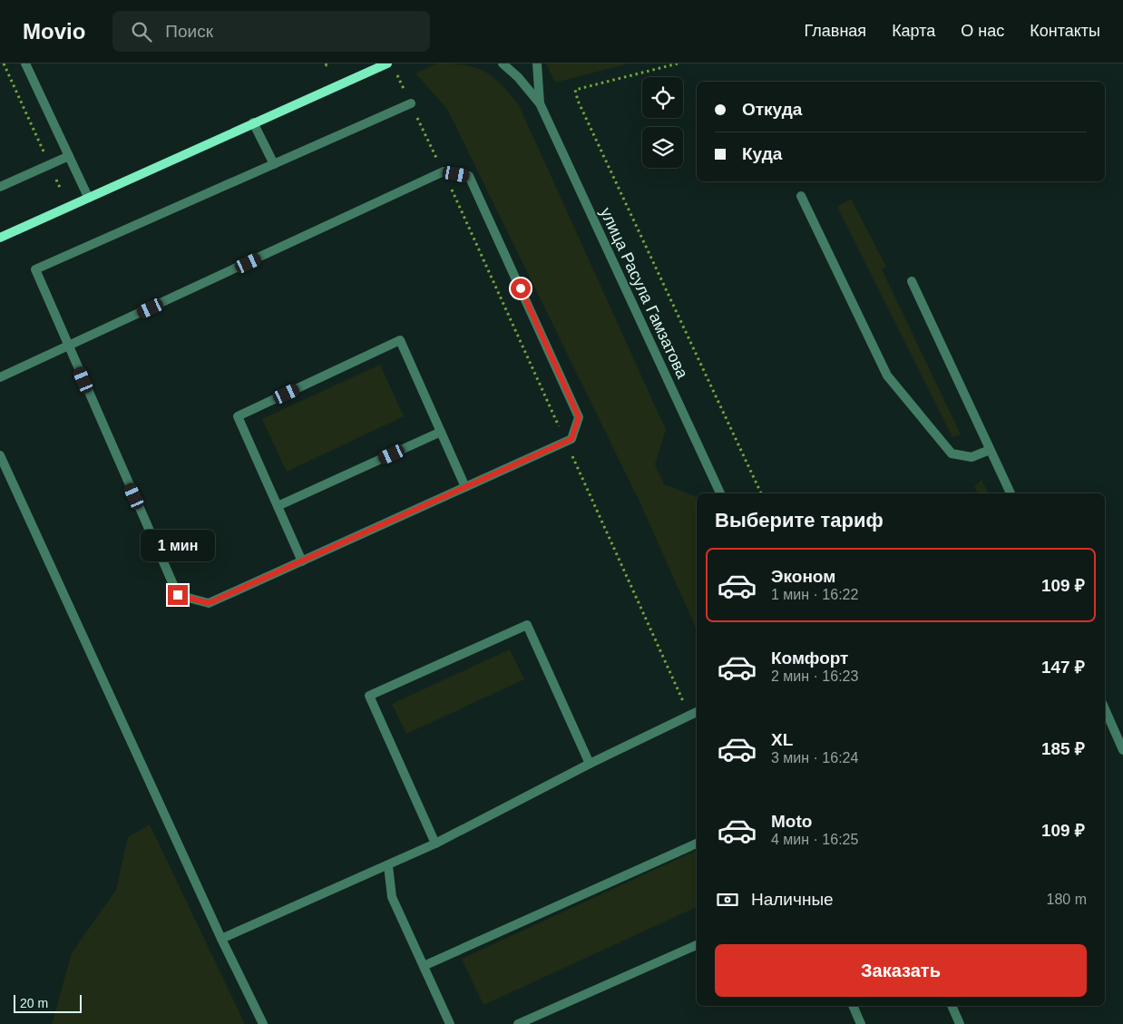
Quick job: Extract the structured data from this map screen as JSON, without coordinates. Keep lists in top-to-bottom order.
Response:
{
  "streets": {
    "street": ["улица Расула Гамзатова"]
  },
  "scale_bar": "20 m",
  "page": {
    "header": "Movio",
    "search": "Поиск",
    "nav": [
      "Главная",
      "Карта",
      "О нас",
      "Контакты"
    ],
    "banner": ["Откуда", "Куда"],
    "heading": "Выберите тариф",
    "bubble": "1 мин",
    "list": [
      {
        "name": "Эконом",
        "note": "1 мин · 16:22",
        "value": "109 ₽"
      },
      {
        "name": "Комфорт",
        "note": "2 мин · 16:23",
        "value": "147 ₽"
      },
      {
        "name": "XL",
        "note": "3 мин · 16:24",
        "value": "185 ₽"
      },
      {
        "name": "Moto",
        "note": "4 мин · 16:25",
        "value": "109 ₽"
      }
    ],
    "pay": ["Наличные", "180 m"],
    "buttons": "Заказать",
    "scale": "20 m"
  }
}
